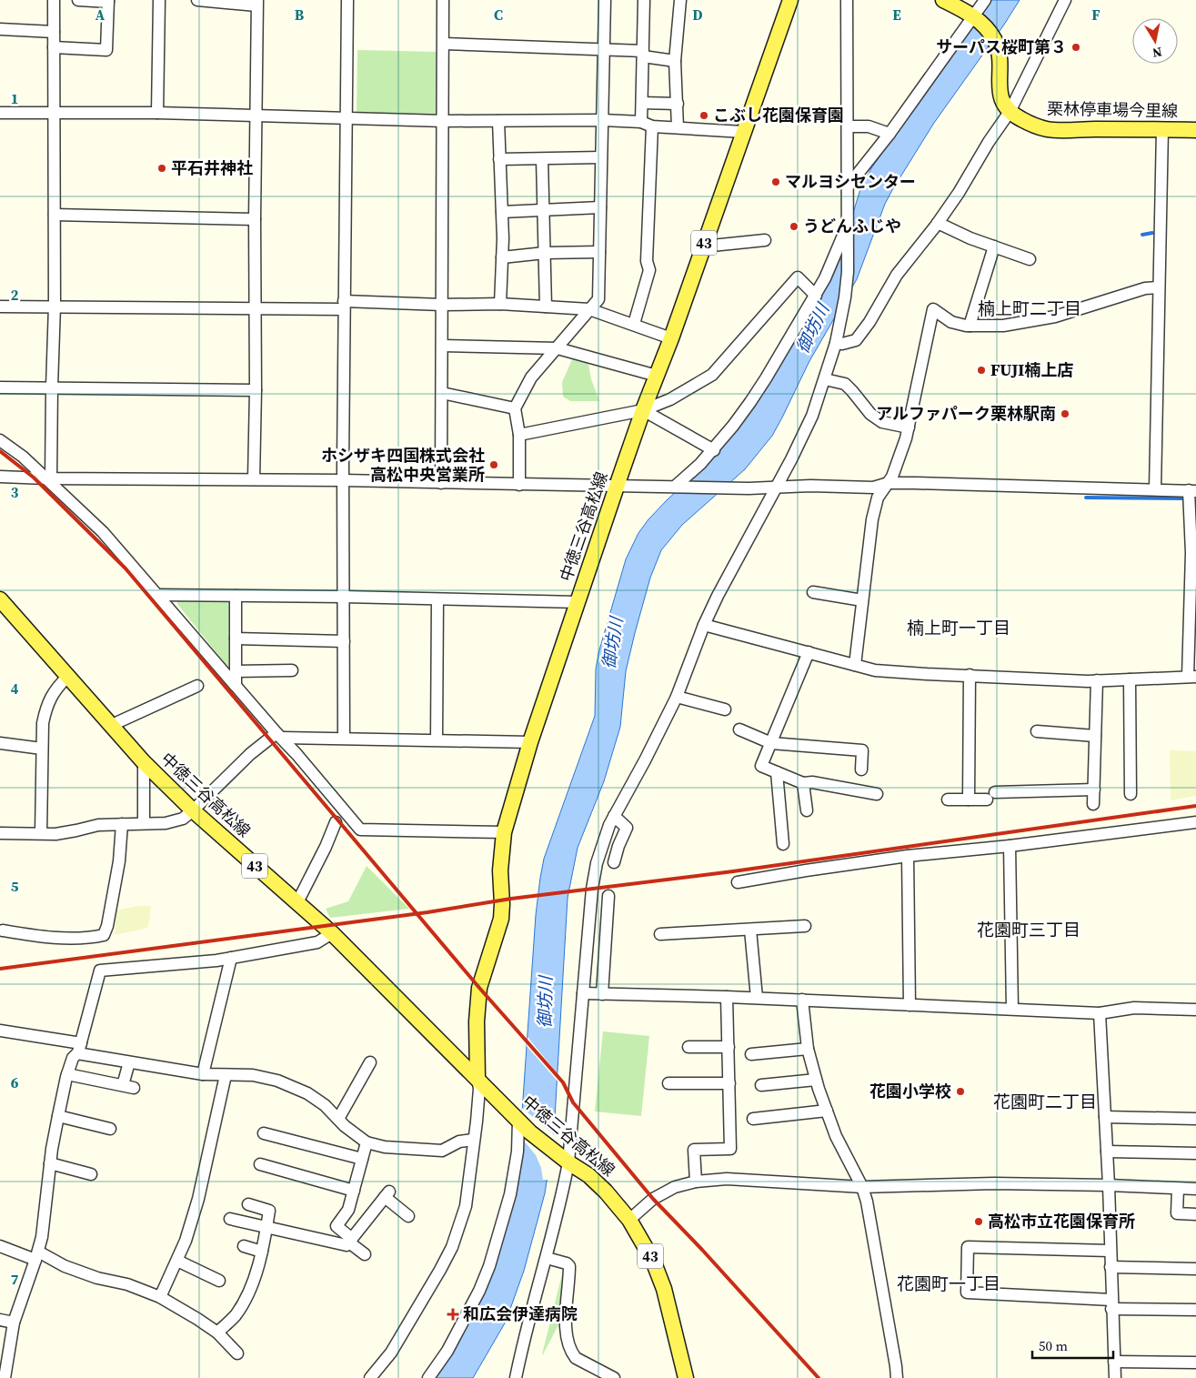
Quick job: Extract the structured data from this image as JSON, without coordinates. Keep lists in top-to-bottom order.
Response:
{
  "streets": {
    "main road": ["栗林停車場今里線", "43", "中徳三谷高松線"]
  },
  "districts": [
    "楠上町二丁目",
    "楠上町一丁目",
    "花園町三丁目",
    "花園町二丁目",
    "花園町一丁目"
  ],
  "water": ["御坊川"],
  "places": {
    "other": [
      "サーパス桜町第３",
      "こぶし花園保育園",
      "平石井神社",
      "マルヨシセンター",
      "うどんふじや",
      "FUJI楠上店",
      "アルファパーク栗林駅南",
      "ホシザキ四国株式会社 高松中央営業所",
      "花園小学校",
      "高松市立花園保育所"
    ],
    "health": ["和広会伊達病院"]
  },
  "scale_bar": "50 m",
  "north": "bottom",
  "grid": {
    "columns": [
      "A",
      "B",
      "C",
      "D",
      "E",
      "F"
    ],
    "rows": [
      "1",
      "2",
      "3",
      "4",
      "5",
      "6",
      "7"
    ]
  }
}
